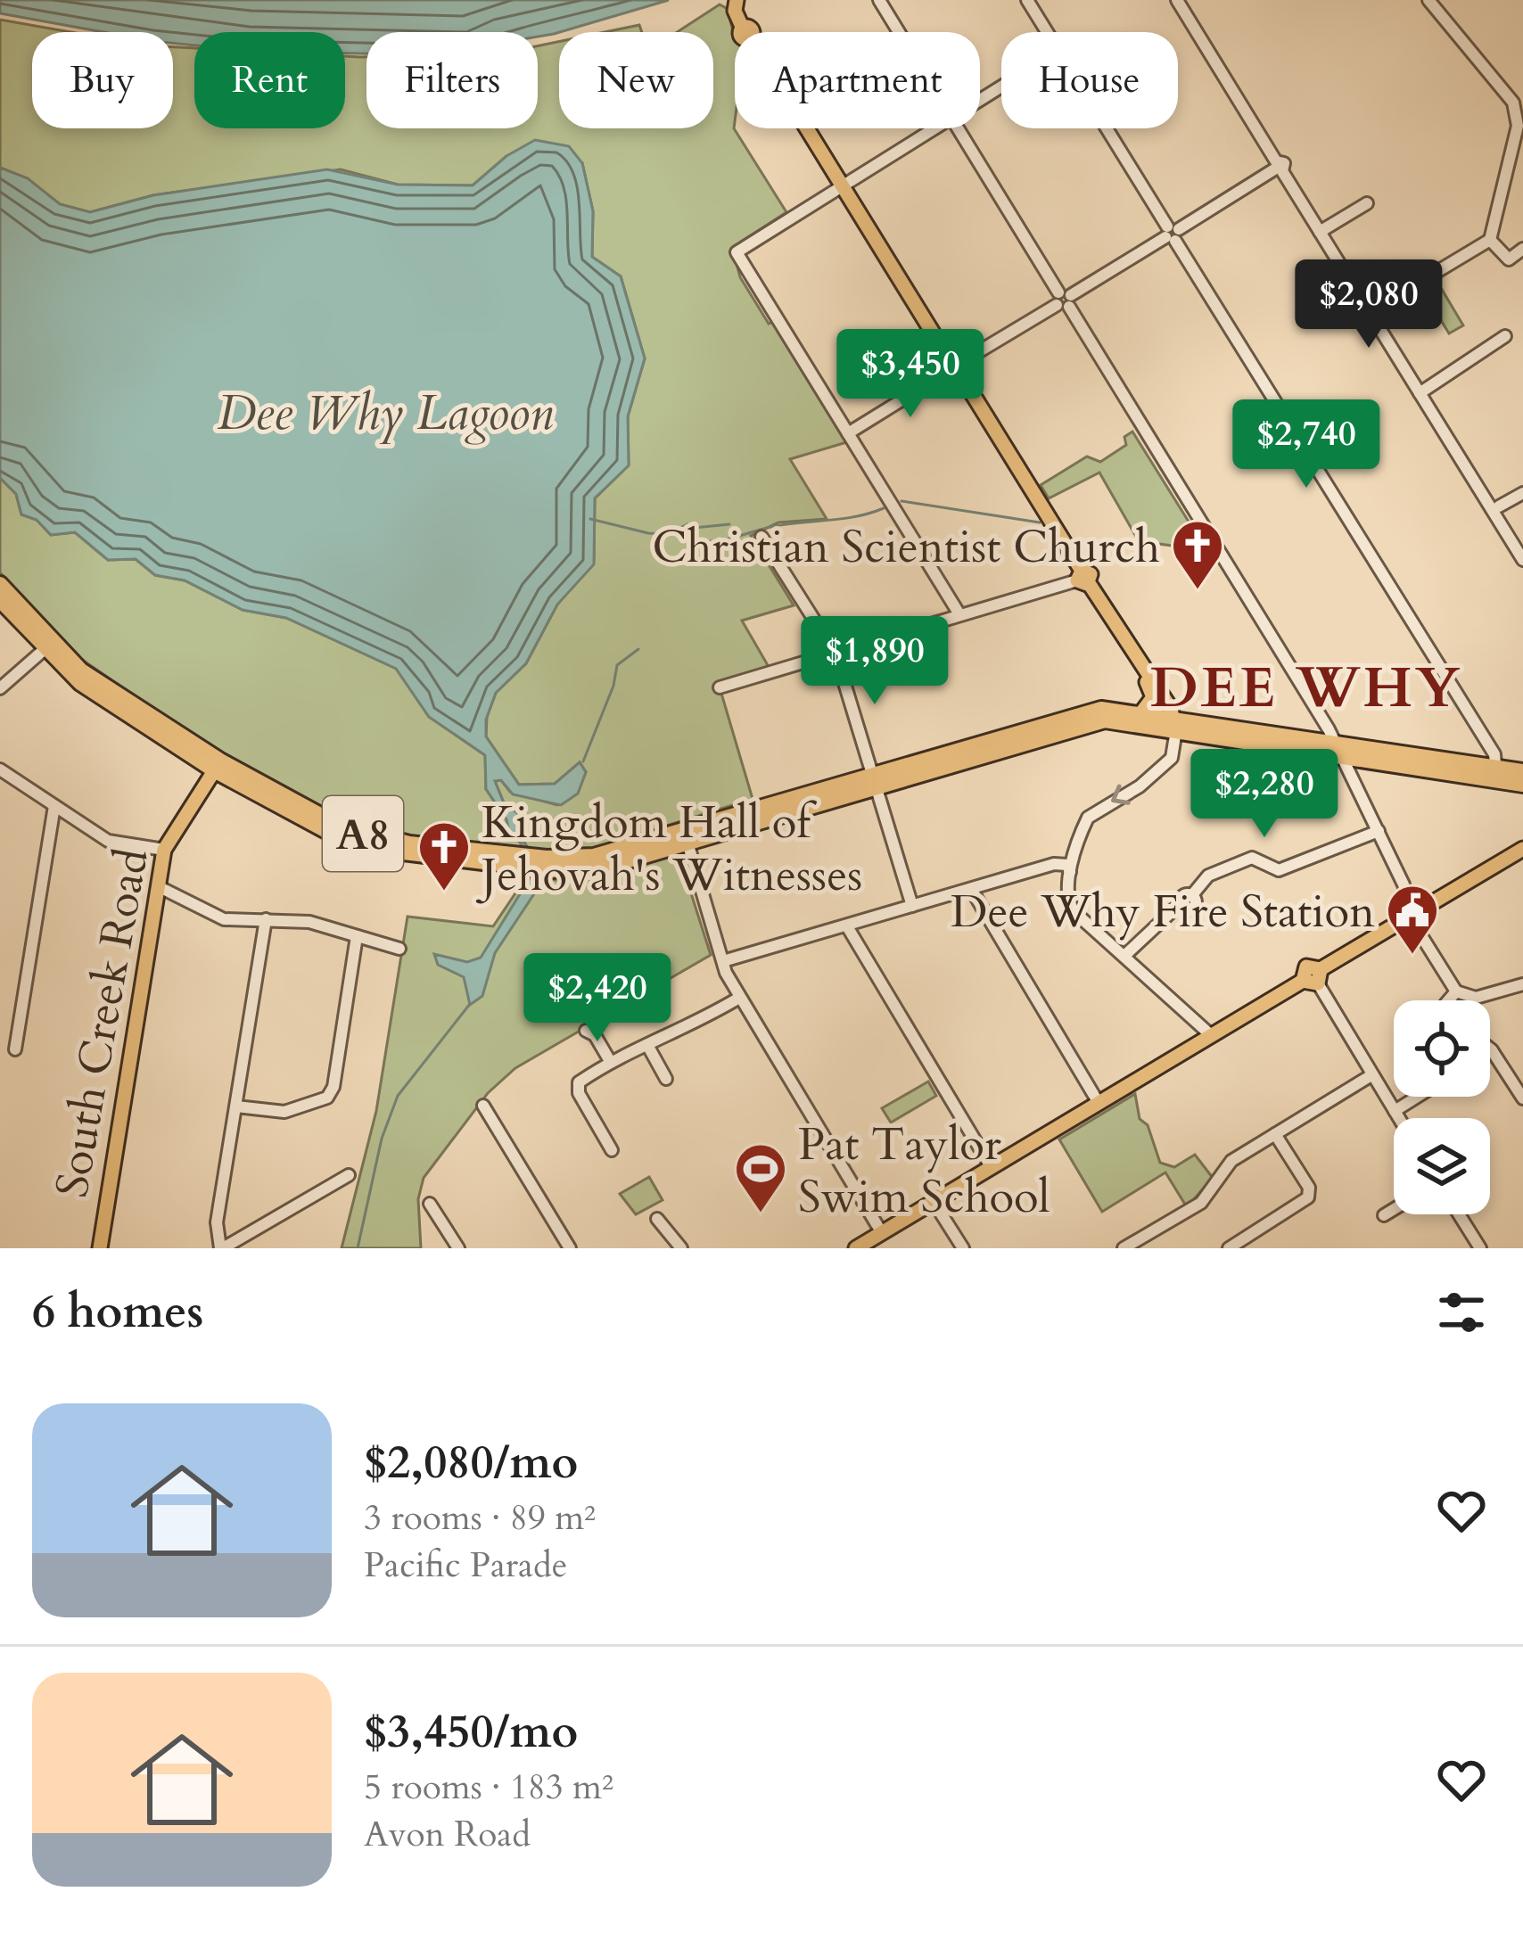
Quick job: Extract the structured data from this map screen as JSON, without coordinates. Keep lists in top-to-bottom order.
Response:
{
  "streets": {
    "highway": ["A8"],
    "main road": ["South Creek Road"]
  },
  "crossings": [
    ["A8", "South Creek Road"]
  ],
  "districts": ["DEE WHY"],
  "water": ["Dee Why Lagoon"],
  "places": {
    "church": ["Christian Scientist Church", "Kingdom Hall of Jehovah's Witnesses"],
    "public building": ["Dee Why Fire Station"],
    "sports": ["Pat Taylor Swim School"]
  },
  "page": {
    "chip": [
      "Buy",
      "Rent",
      "Filters",
      "New",
      "Apartment",
      "House"
    ],
    "price": [
      "$2,080",
      "$3,450",
      "$2,740",
      "$1,890",
      "$2,280",
      "$2,420"
    ],
    "heading": "6 homes",
    "list": [
      {
        "name": "$2,080/mo",
        "note": "3 rooms · 89 m² · Pacific Parade"
      },
      {
        "name": "$3,450/mo",
        "note": "5 rooms · 183 m² · Avon Road"
      }
    ]
  }
}
